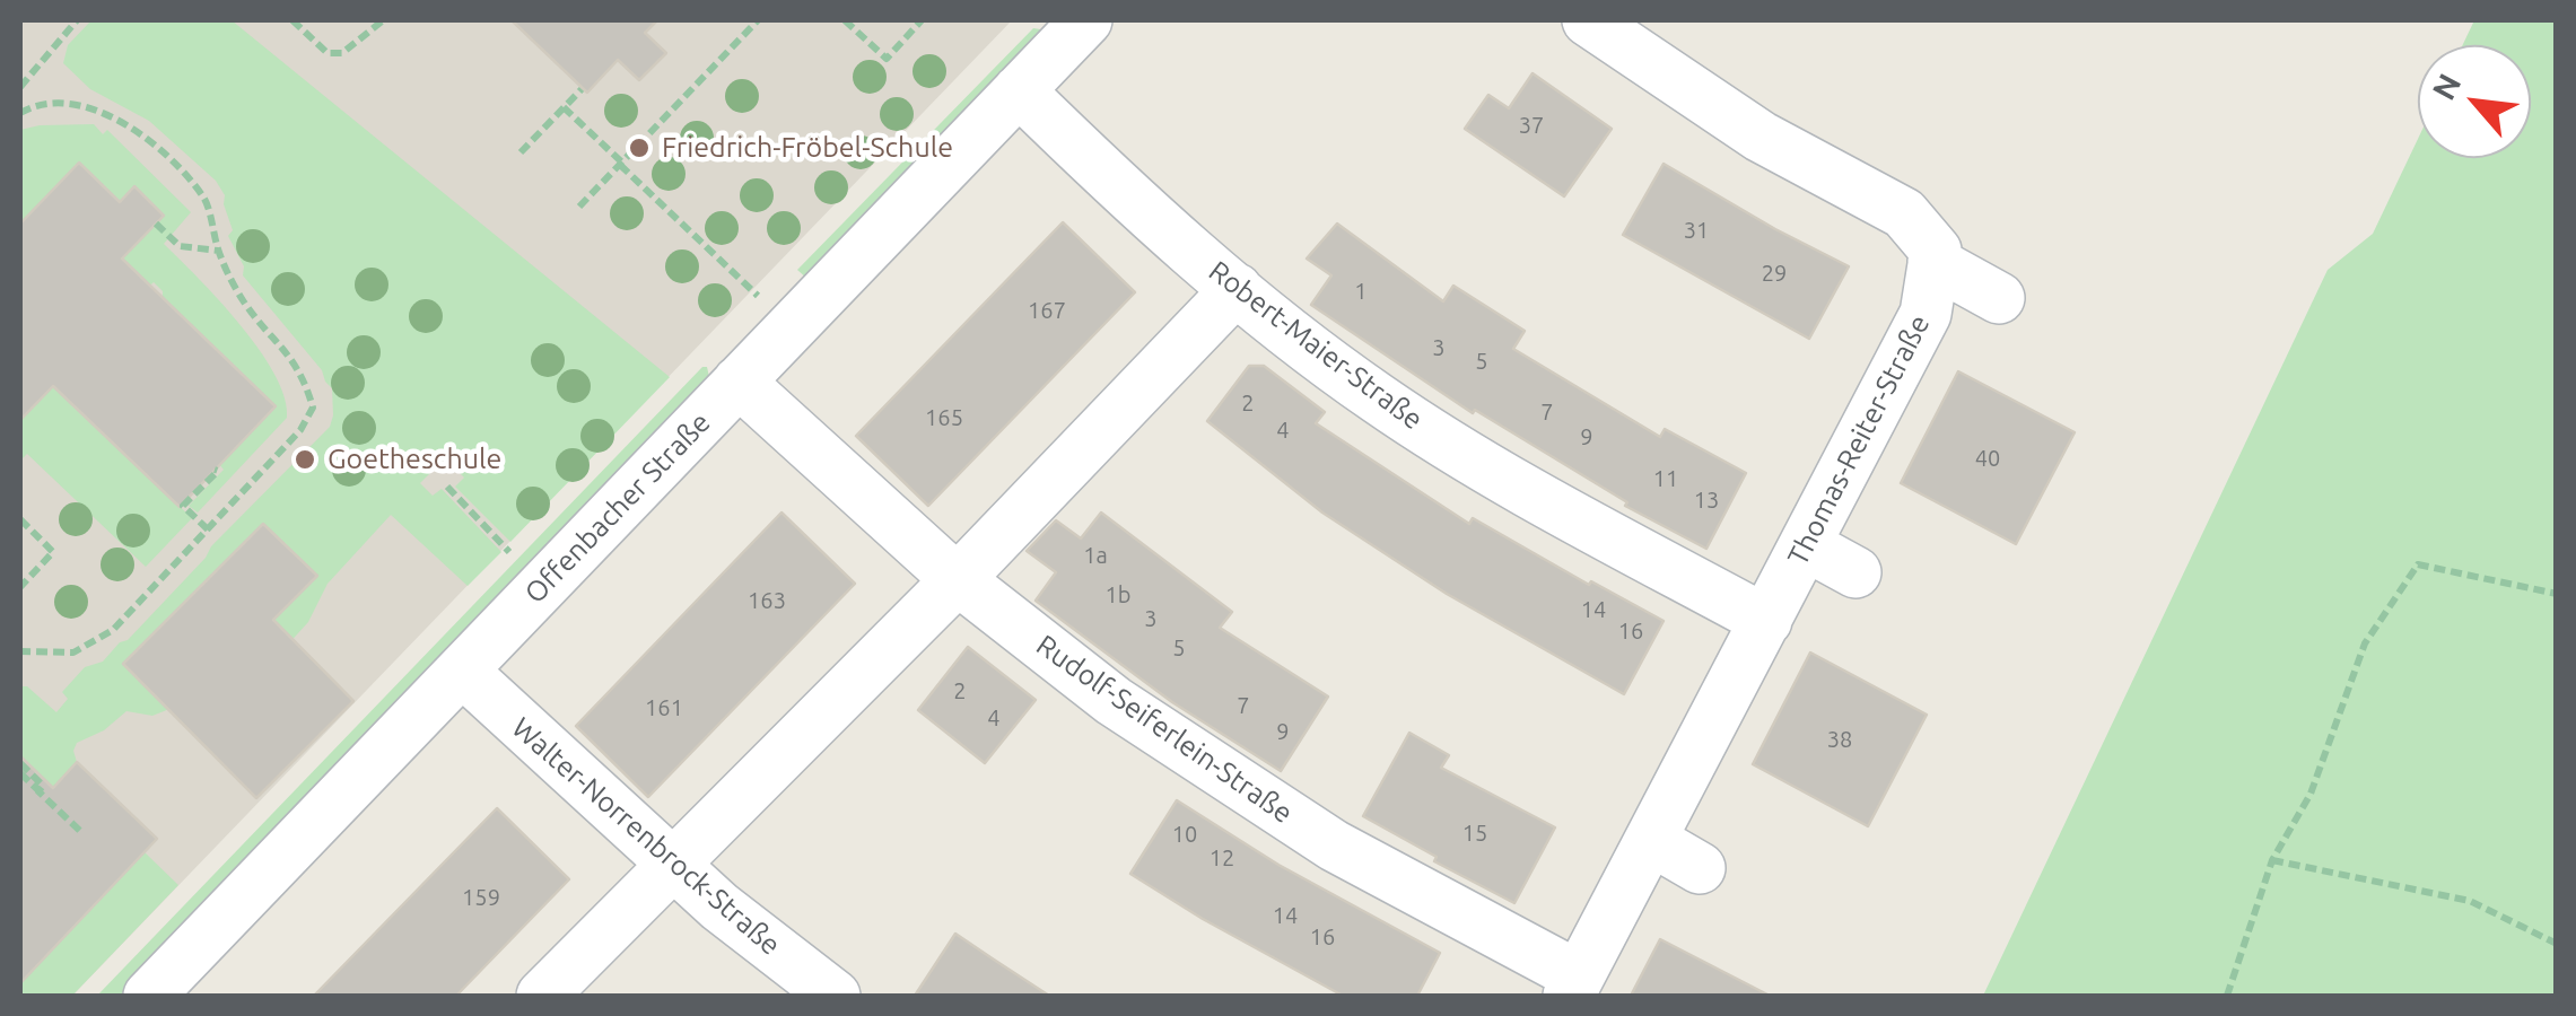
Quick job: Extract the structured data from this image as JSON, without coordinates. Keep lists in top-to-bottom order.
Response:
{
  "streets": {
    "street": [
      "Robert-Maier-Straße",
      "Thomas-Reiter-Straße",
      "Offenbacher Straße",
      "Rudolf-Seiferlein-Straße",
      "Walter-Norrenbrock-Straße"
    ]
  },
  "crossings": [
    ["Robert-Maier-Straße", "Thomas-Reiter-Straße"],
    ["Robert-Maier-Straße", "Offenbacher Straße"],
    ["Thomas-Reiter-Straße", "Rudolf-Seiferlein-Straße"],
    ["Offenbacher Straße", "Rudolf-Seiferlein-Straße"],
    ["Offenbacher Straße", "Walter-Norrenbrock-Straße"]
  ],
  "places": ["Friedrich-Fröbel-Schule", "Goetheschule"],
  "house_numbers": [
    "37",
    "31",
    "29",
    "1",
    "167",
    "3",
    "5",
    "2",
    "7",
    "165",
    "4",
    "9",
    "40",
    "11",
    "13",
    "1a",
    "1b",
    "163",
    "14",
    "3",
    "16",
    "5",
    "2",
    "7",
    "161",
    "4",
    "9",
    "38",
    "15",
    "10",
    "12",
    "159",
    "14",
    "16"
  ],
  "north": "top left"
}
